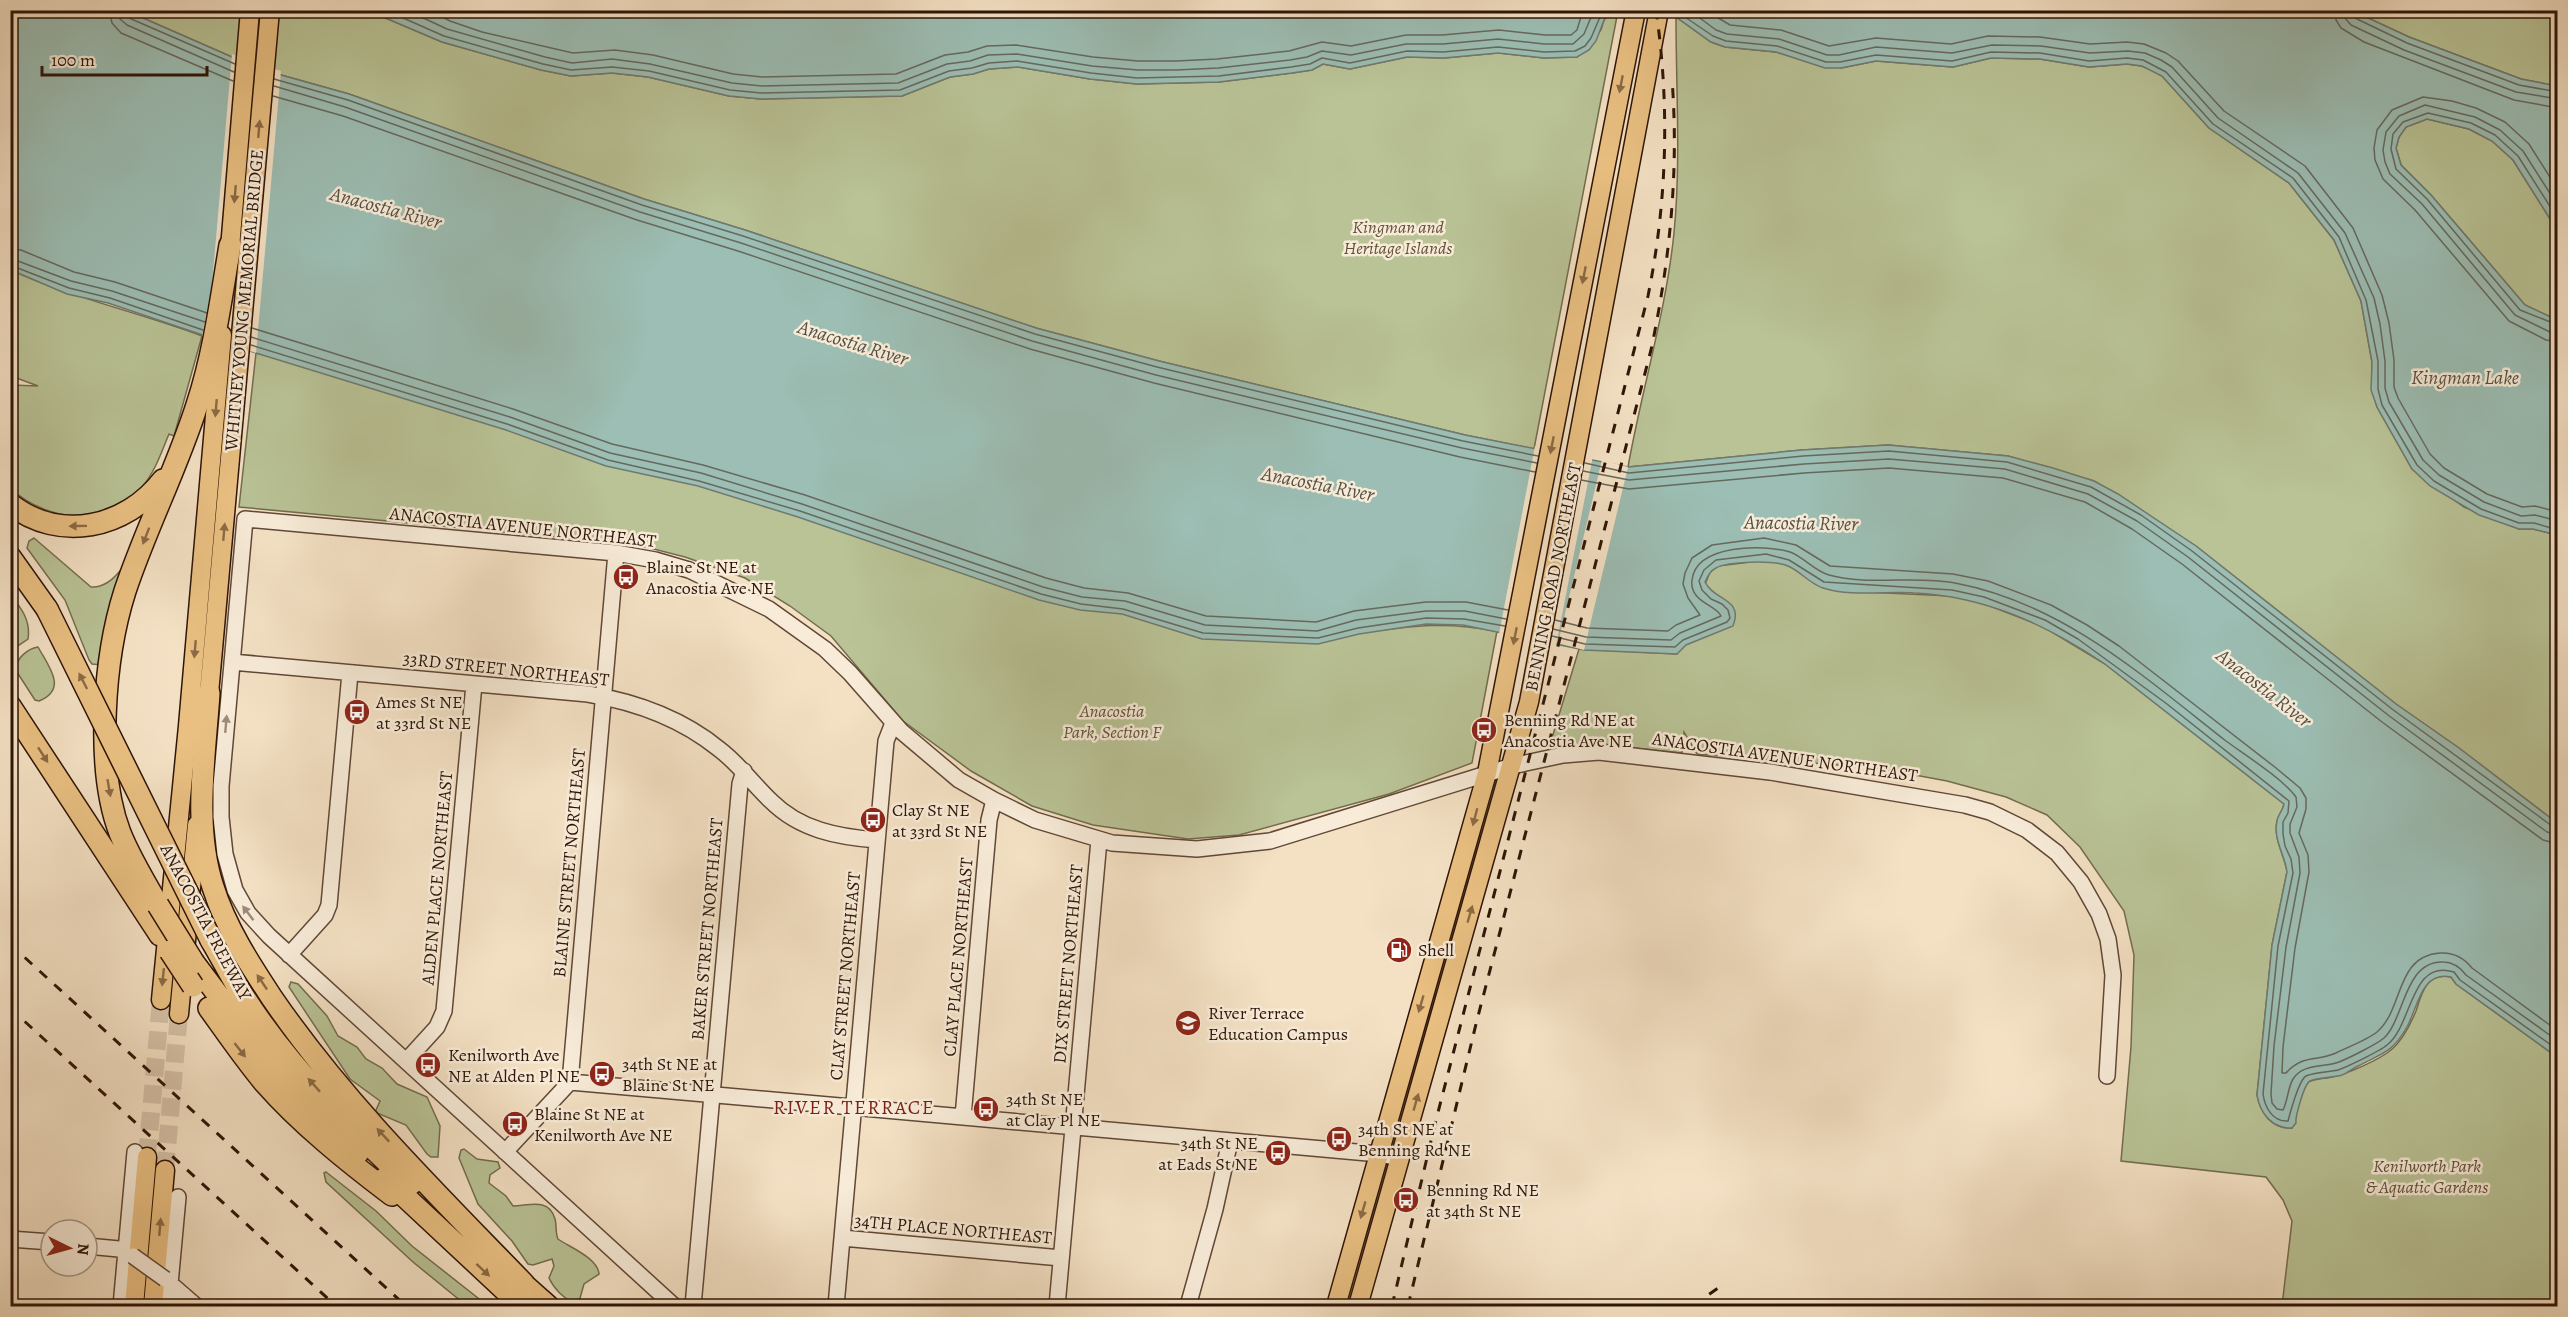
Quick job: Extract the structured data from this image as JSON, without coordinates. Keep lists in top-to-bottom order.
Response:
{
  "streets": {
    "highway": ["ANACOSTIA FREEWAY"],
    "main road": ["WHITNEY YOUNG MEMORIAL BRIDGE", "BENNING ROAD NORTHEAST"],
    "street": [
      "ANACOSTIA AVENUE NORTHEAST",
      "33RD STREET NORTHEAST",
      "BLAINE STREET NORTHEAST",
      "ALDEN PLACE NORTHEAST",
      "BAKER STREET NORTHEAST",
      "CLAY PLACE NORTHEAST",
      "DIX STREET NORTHEAST",
      "CLAY STREET NORTHEAST",
      "34TH PLACE NORTHEAST"
    ]
  },
  "crossings": [
    ["ANACOSTIA AVENUE NORTHEAST", "BENNING ROAD NORTHEAST"],
    ["ANACOSTIA AVENUE NORTHEAST", "33RD STREET NORTHEAST"],
    ["ANACOSTIA AVENUE NORTHEAST", "BLAINE STREET NORTHEAST"],
    ["ANACOSTIA AVENUE NORTHEAST", "CLAY PLACE NORTHEAST"],
    ["ANACOSTIA AVENUE NORTHEAST", "DIX STREET NORTHEAST"],
    ["ANACOSTIA AVENUE NORTHEAST", "CLAY STREET NORTHEAST"],
    ["33RD STREET NORTHEAST", "BLAINE STREET NORTHEAST"],
    ["33RD STREET NORTHEAST", "ALDEN PLACE NORTHEAST"],
    ["33RD STREET NORTHEAST", "BAKER STREET NORTHEAST"],
    ["33RD STREET NORTHEAST", "CLAY STREET NORTHEAST"],
    ["DIX STREET NORTHEAST", "34TH PLACE NORTHEAST"],
    ["CLAY STREET NORTHEAST", "34TH PLACE NORTHEAST"]
  ],
  "districts": ["RIVER TERRACE"],
  "water": ["Anacostia River", "Kingman Lake"],
  "parks": ["Kingman and Heritage Islands", "Anacostia Park, Section F", "Kenilworth Park & Aquatic Gardens"],
  "places": {
    "bus stop": [
      "Blaine St NE at Anacostia Ave NE",
      "Ames St NE at 33rd St NE",
      "Benning Rd NE at Anacostia Ave NE",
      "Clay St NE at 33rd St NE",
      "Kenilworth Ave NE at Alden Pl NE",
      "34th St NE at Blaine St NE",
      "34th St NE at Clay Pl NE",
      "Blaine St NE at Kenilworth Ave NE",
      "34th St NE at Benning Rd NE",
      "34th St NE at Eads St NE",
      "Benning Rd NE at 34th St NE"
    ],
    "fuel station": ["Shell"],
    "school or university": ["River Terrace Education Campus"]
  },
  "scale_bar": "100 m",
  "north": "right"
}
